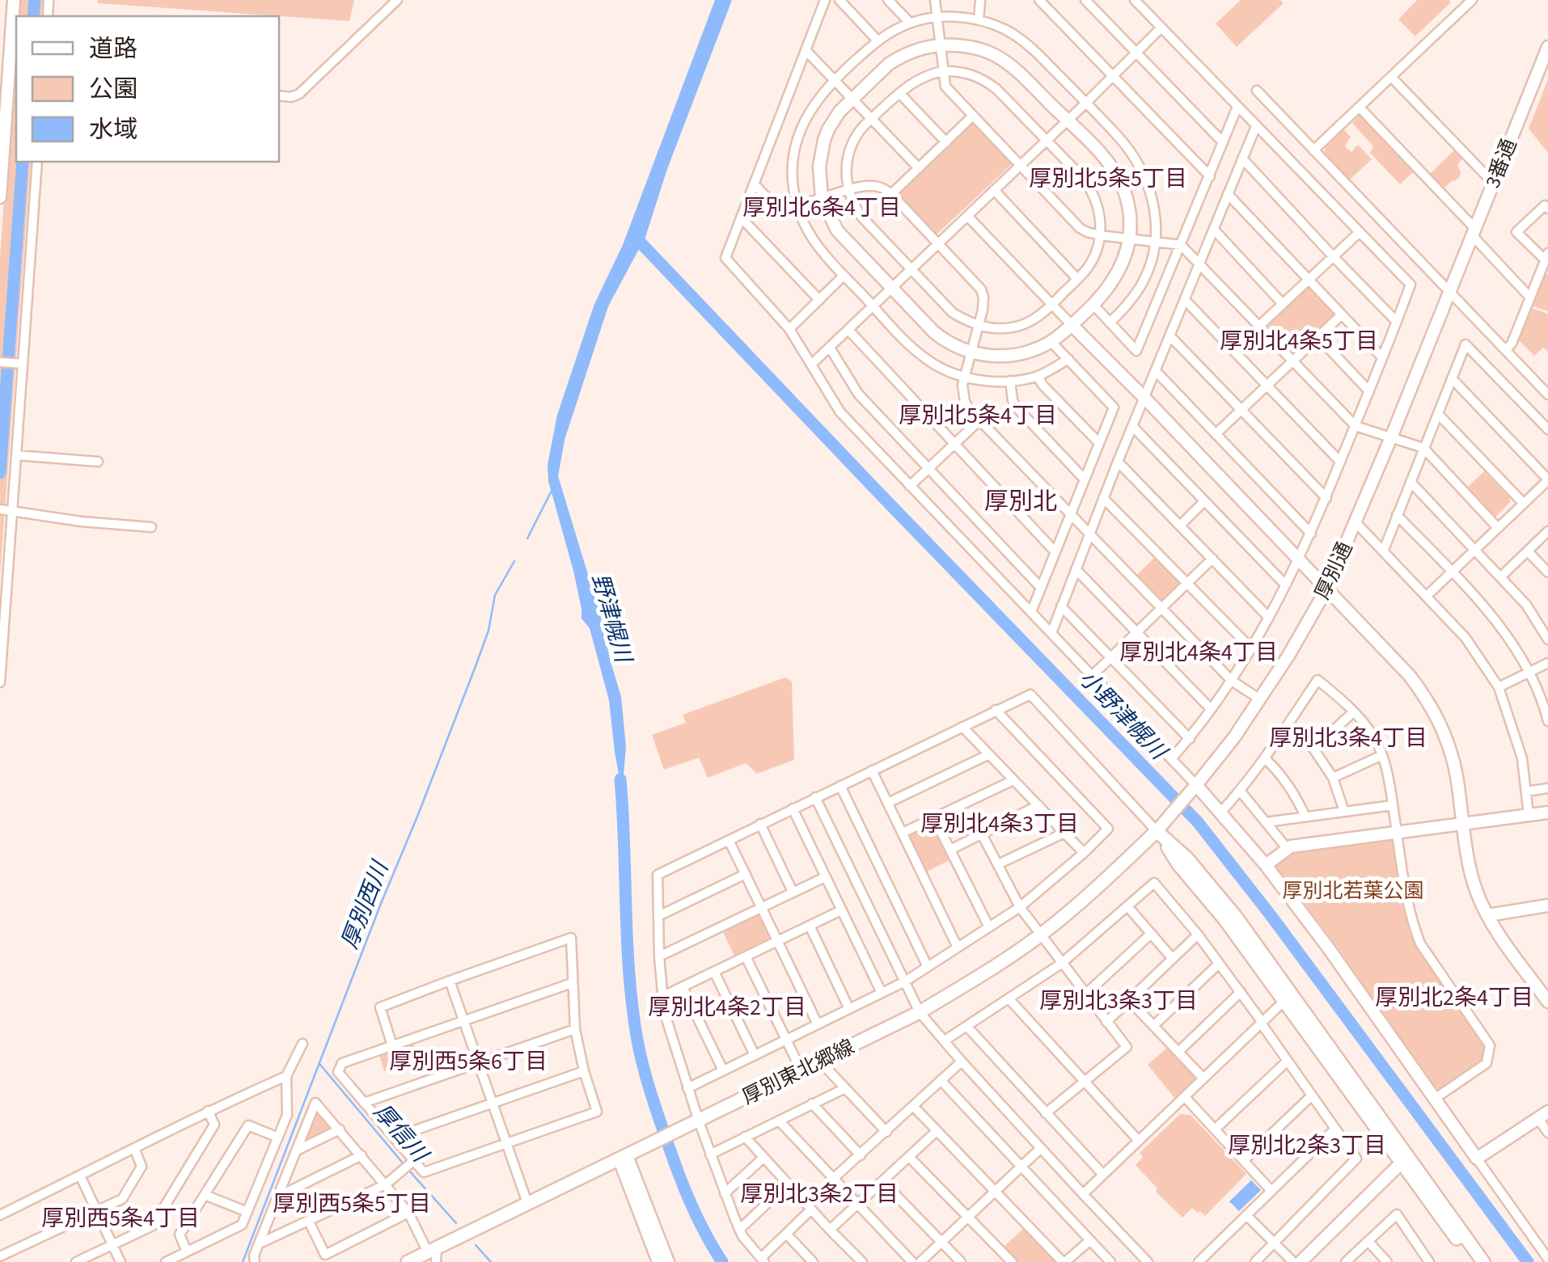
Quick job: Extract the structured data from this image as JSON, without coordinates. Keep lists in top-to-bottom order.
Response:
{
  "streets": {
    "main road": ["厚別東北郷線"],
    "street": ["3番通", "厚別通"]
  },
  "crossings": [
    ["3番通", "厚別通"],
    ["厚別通", "厚別東北郷線"]
  ],
  "districts": [
    "厚別北5条5丁目",
    "厚別北6条4丁目",
    "厚別北4条5丁目",
    "厚別北5条4丁目",
    "厚別北",
    "厚別北4条4丁目",
    "厚別北3条4丁目",
    "厚別北4条3丁目",
    "厚別北2条4丁目",
    "厚別北3条3丁目",
    "厚別北4条2丁目",
    "厚別西5条6丁目",
    "厚別北2条3丁目",
    "厚別北3条2丁目",
    "厚別西5条5丁目",
    "厚別西5条4丁目"
  ],
  "water": [
    "野津幌川",
    "小野津幌川",
    "厚別西川",
    "厚信川"
  ],
  "parks": ["厚別北若葉公園"],
  "legend": ["道路", "公園", "水域"]
}
